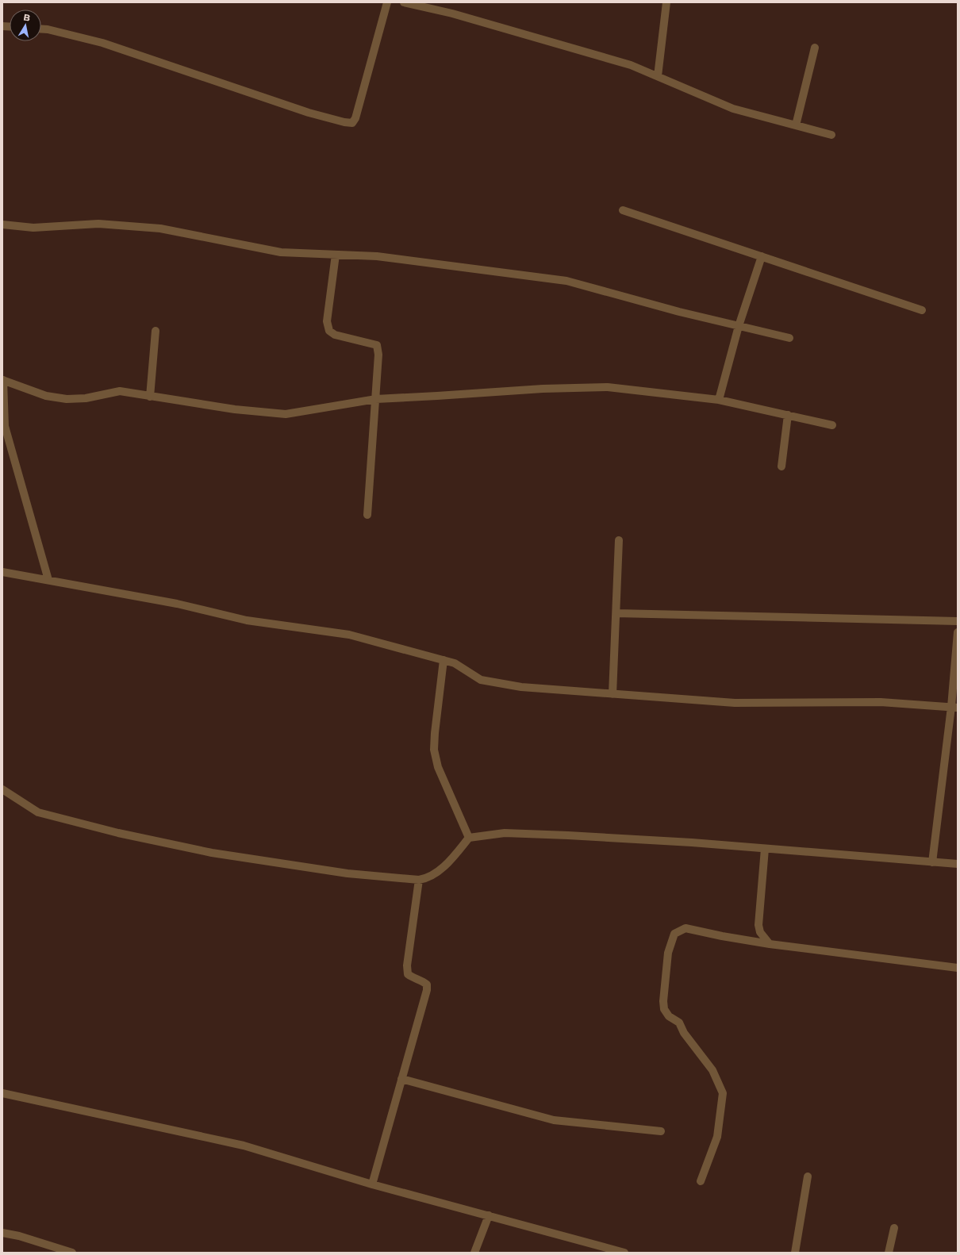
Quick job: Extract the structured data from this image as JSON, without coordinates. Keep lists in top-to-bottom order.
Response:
{
  "north": "top"
}
